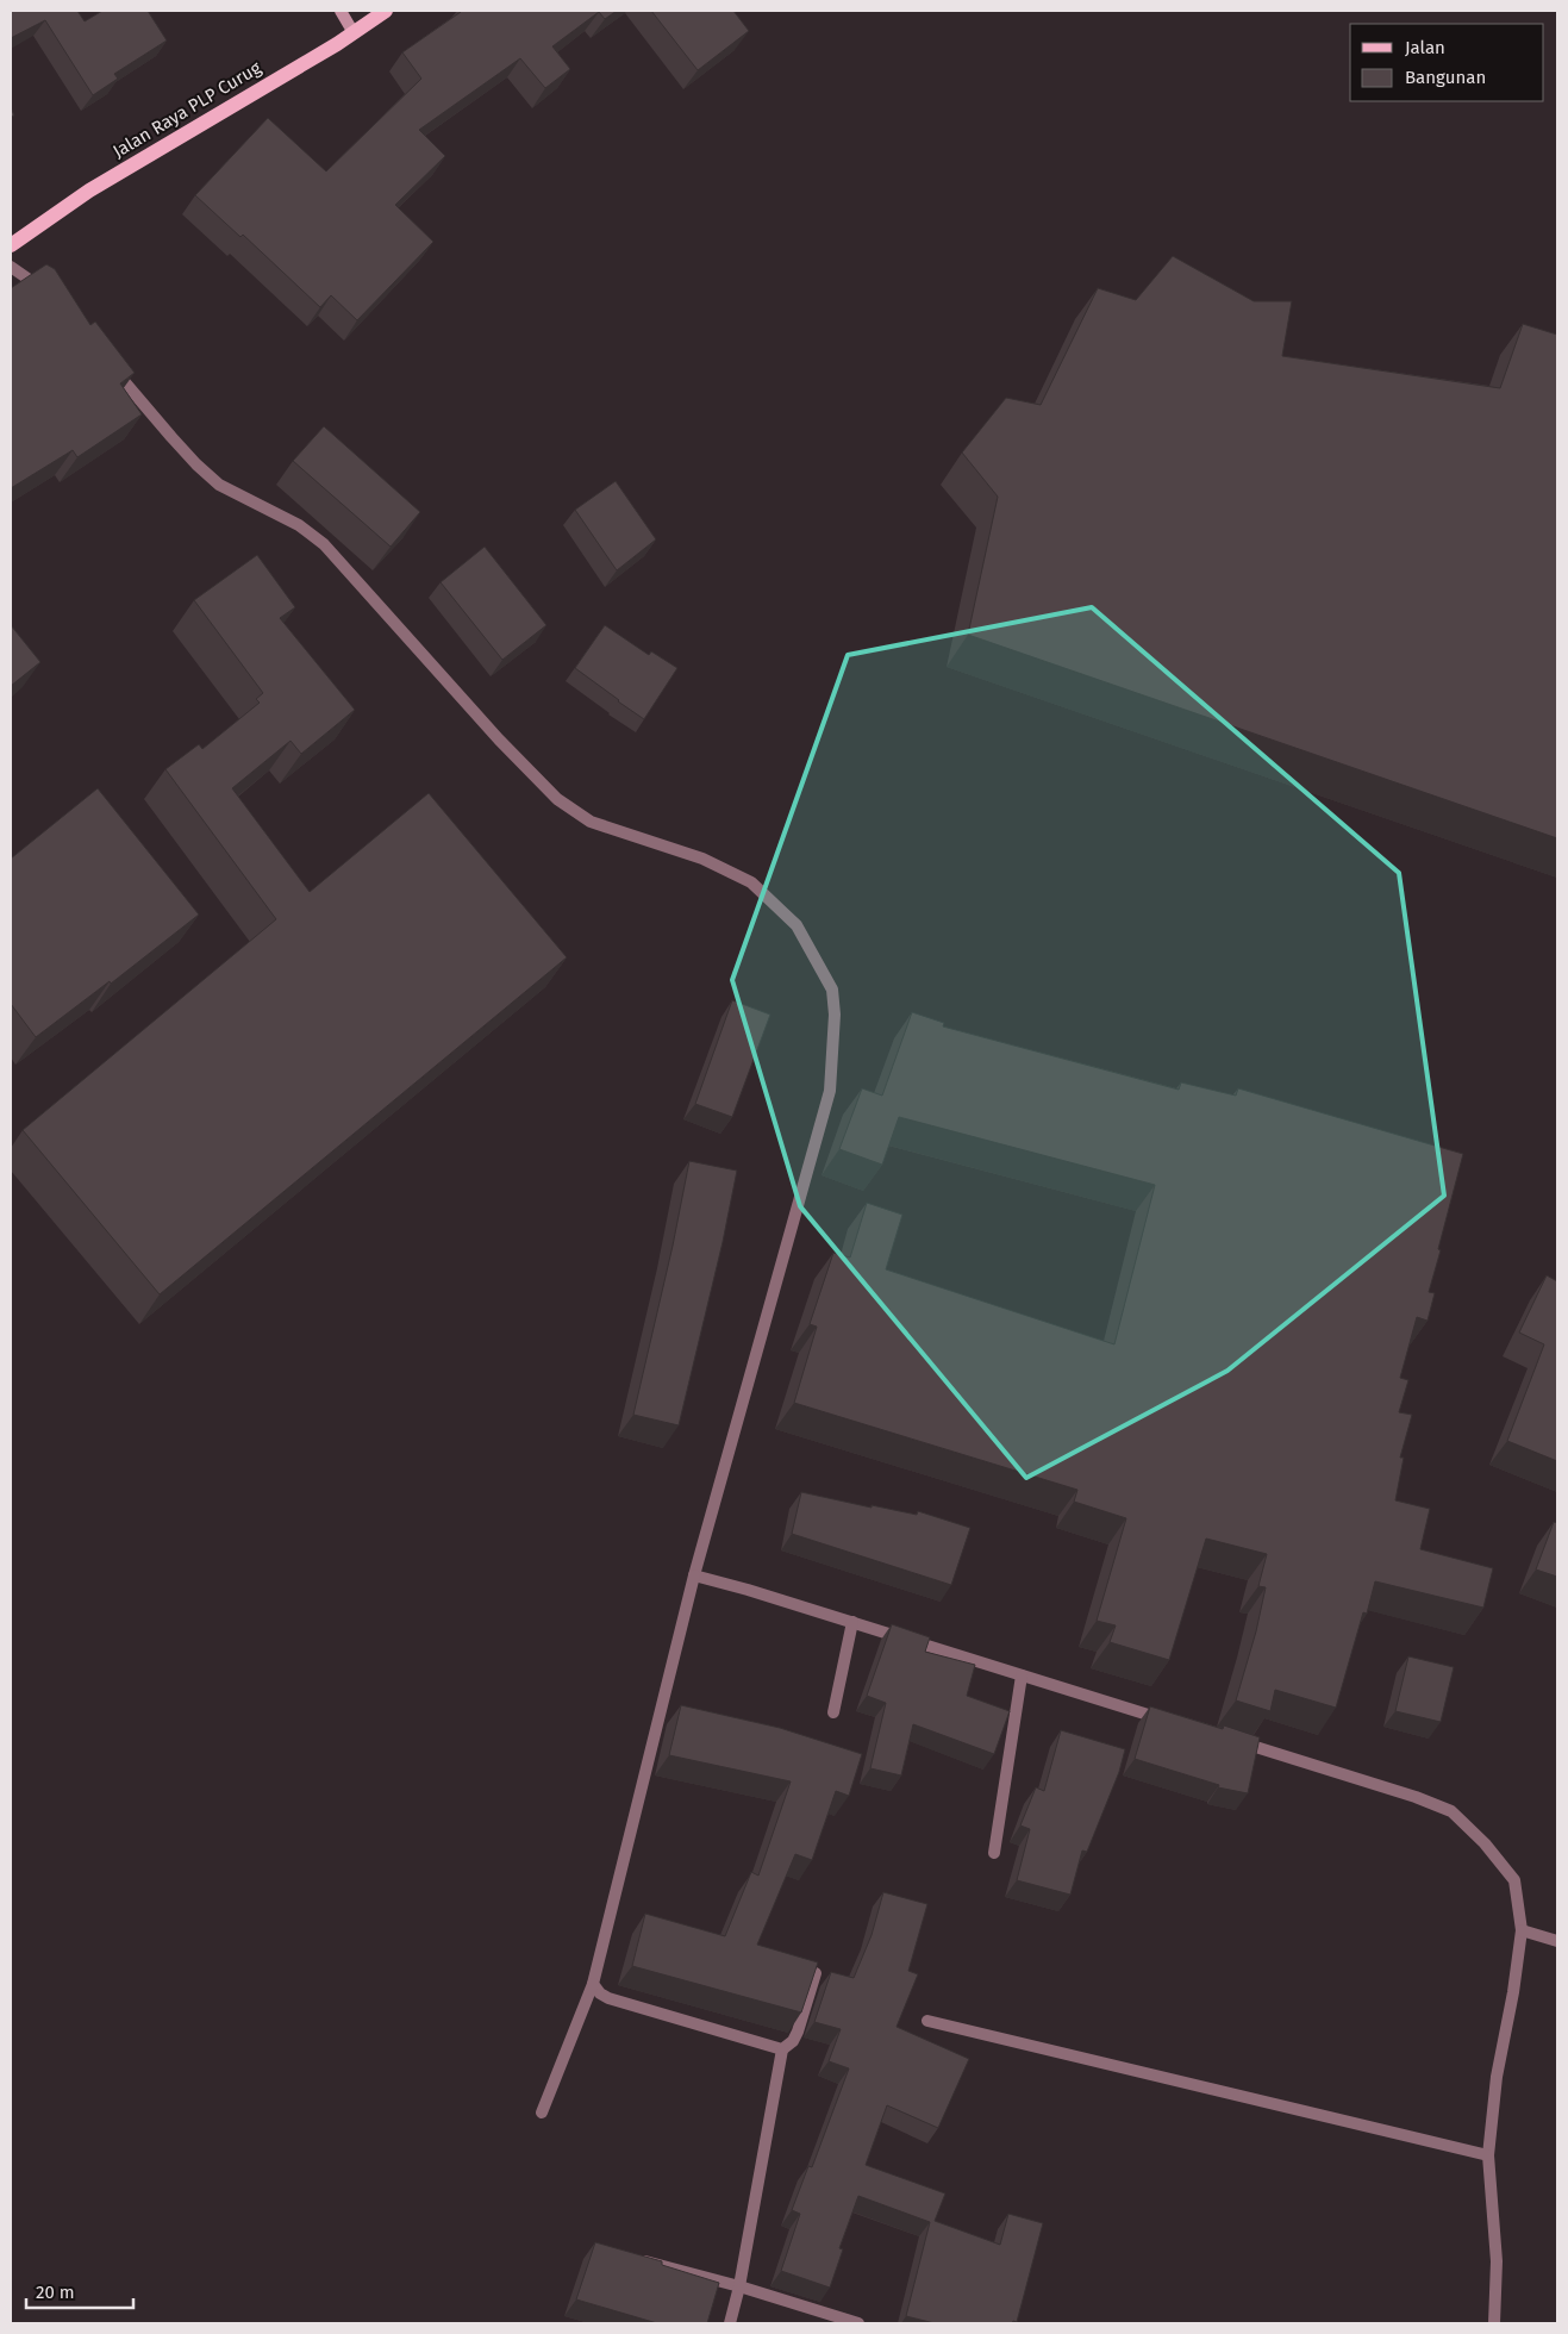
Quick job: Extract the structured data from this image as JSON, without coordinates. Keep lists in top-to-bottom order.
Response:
{
  "streets": {
    "main road": ["Jalan Raya PLP Curug"]
  },
  "legend": ["Jalan", "Bangunan"],
  "scale_bar": "20 m"
}
